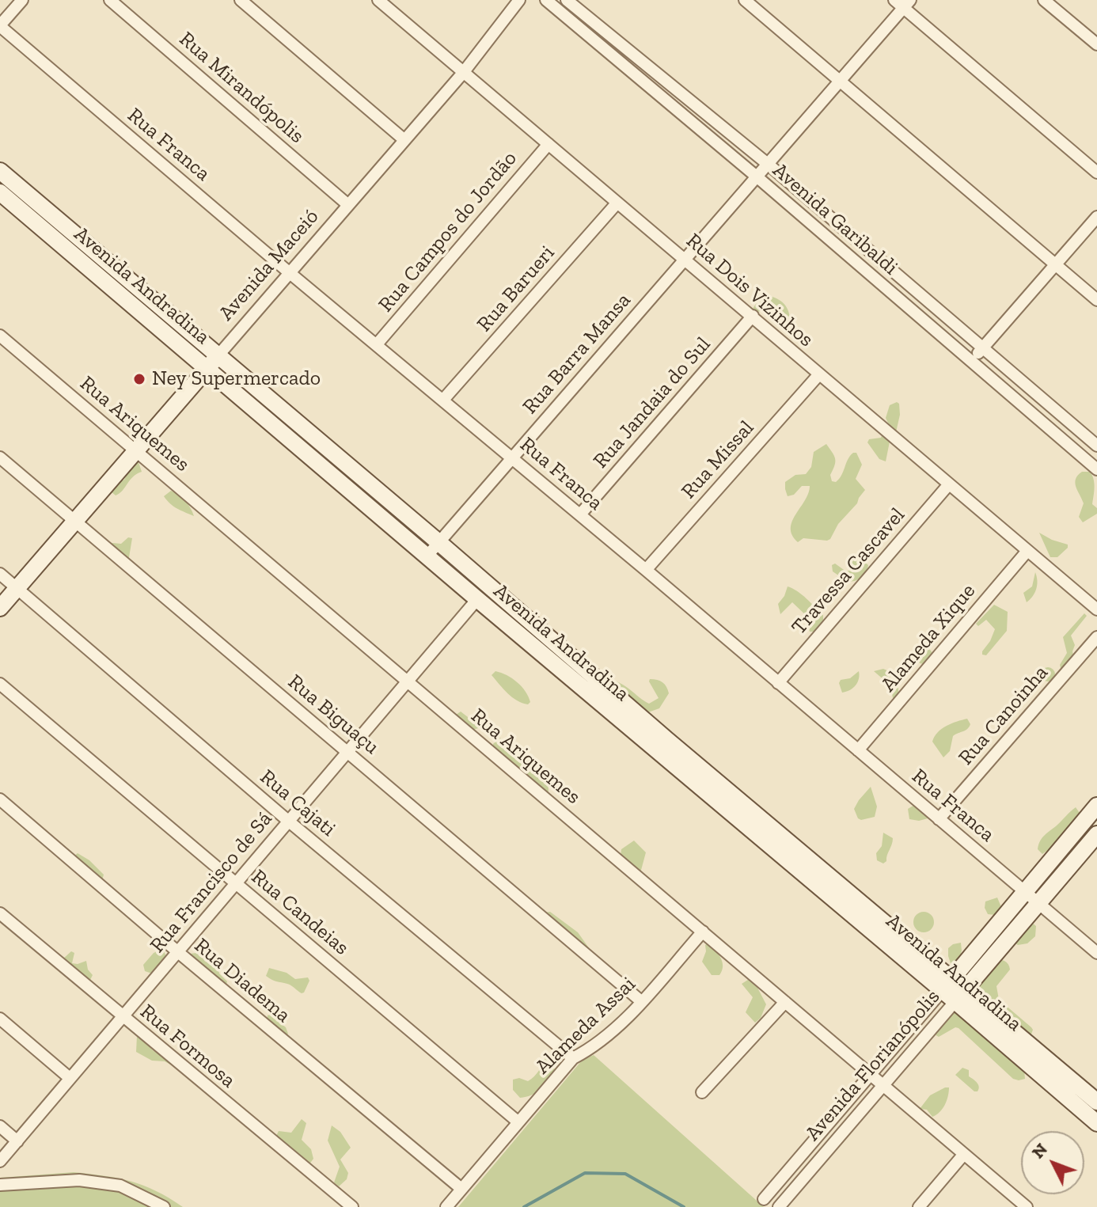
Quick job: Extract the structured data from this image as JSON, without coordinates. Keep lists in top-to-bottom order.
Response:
{
  "streets": {
    "main road": ["Avenida Maceió", "Avenida Andradina", "Avenida Florianópolis"],
    "street": [
      "Rua Mirandópolis",
      "Rua Franca",
      "Avenida Garibaldi",
      "Rua Campos do Jordão",
      "Rua Barueri",
      "Rua Dois Vizinhos",
      "Rua Barra Mansa",
      "Rua Jandaia do Sul",
      "Rua Ariquemes",
      "Rua Missal",
      "Travessa Cascavel",
      "Alameda Xique",
      "Rua Biguaçu",
      "Rua Canoinha",
      "Rua Cajati",
      "Rua Francisco de Sá",
      "Rua Candeias",
      "Rua Diadema",
      "Alameda Assai",
      "Rua Formosa"
    ]
  },
  "crossings": [
    ["Rua Mirandópolis", "Avenida Maceió"],
    ["Rua Franca", "Rua Campos do Jordão"],
    ["Rua Franca", "Avenida Maceió"],
    ["Rua Franca", "Rua Barueri"],
    ["Rua Franca", "Rua Barra Mansa"],
    ["Rua Franca", "Rua Jandaia do Sul"],
    ["Rua Franca", "Rua Missal"],
    ["Rua Franca", "Travessa Cascavel"],
    ["Rua Franca", "Alameda Xique"],
    ["Rua Franca", "Rua Canoinha"],
    ["Rua Franca", "Avenida Florianópolis"],
    ["Avenida Garibaldi", "Rua Barra Mansa"],
    ["Rua Campos do Jordão", "Rua Dois Vizinhos"],
    ["Avenida Maceió", "Avenida Andradina"],
    ["Avenida Maceió", "Rua Dois Vizinhos"],
    ["Avenida Maceió", "Rua Ariquemes"],
    ["Avenida Maceió", "Rua Biguaçu"],
    ["Avenida Maceió", "Rua Cajati"],
    ["Avenida Andradina", "Rua Barra Mansa"],
    ["Avenida Andradina", "Rua Francisco de Sá"],
    ["Avenida Andradina", "Avenida Florianópolis"],
    ["Rua Barueri", "Rua Dois Vizinhos"],
    ["Rua Dois Vizinhos", "Rua Barra Mansa"],
    ["Rua Dois Vizinhos", "Rua Jandaia do Sul"],
    ["Rua Dois Vizinhos", "Rua Missal"],
    ["Rua Dois Vizinhos", "Travessa Cascavel"],
    ["Rua Dois Vizinhos", "Alameda Xique"],
    ["Rua Ariquemes", "Rua Francisco de Sá"],
    ["Rua Ariquemes", "Alameda Assai"],
    ["Rua Ariquemes", "Avenida Florianópolis"],
    ["Rua Biguaçu", "Rua Francisco de Sá"],
    ["Rua Biguaçu", "Alameda Assai"],
    ["Rua Cajati", "Rua Francisco de Sá"],
    ["Rua Cajati", "Alameda Assai"],
    ["Rua Francisco de Sá", "Rua Candeias"],
    ["Rua Francisco de Sá", "Rua Diadema"],
    ["Rua Francisco de Sá", "Rua Formosa"],
    ["Rua Candeias", "Alameda Assai"],
    ["Rua Diadema", "Alameda Assai"]
  ],
  "places": ["Ney Supermercado"],
  "north": "top left"
}
